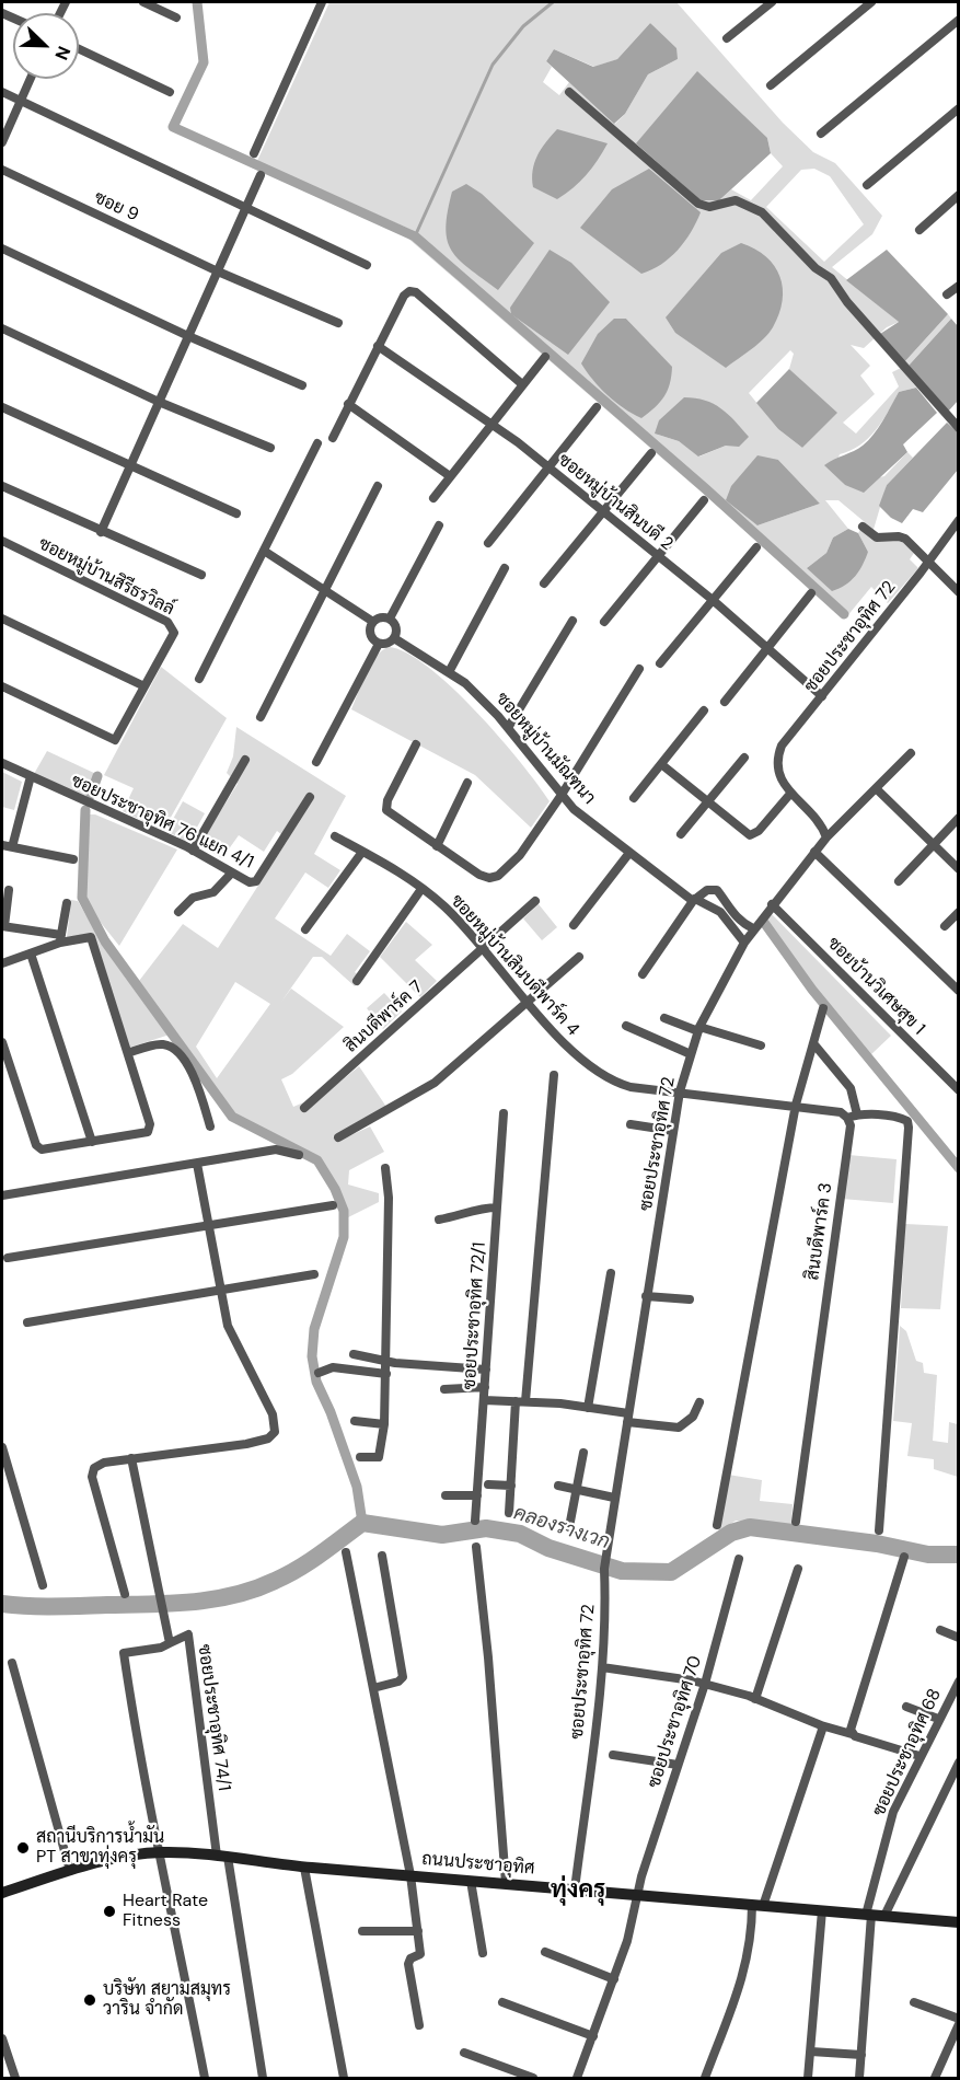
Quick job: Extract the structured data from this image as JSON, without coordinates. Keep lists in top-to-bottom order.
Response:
{
  "streets": {
    "main road": ["ถนนประชาอุทิศ"],
    "street": [
      "ซอย 9",
      "ซอยหมู่บ้านสินบดี 2",
      "ซอยหมู่บ้านสิรีธรวิลล์",
      "ซอยประชาอุทิศ 72",
      "ซอยหมู่บ้านมัณฑนา",
      "ซอยประชาอุทิศ 76 แยก 4/1",
      "ซอยหมู่บ้านสินบดีพาร์ค 4",
      "ซอยบ้านวิเศษสุข 1",
      "สินบดีพาร์ค 7",
      "สินบดีพาร์ค 3",
      "ซอยประชาอุทิศ 72/1",
      "ซอยประชาอุทิศ 74/1",
      "ซอยประชาอุทิศ 70",
      "ซอยประชาอุทิศ 68"
    ]
  },
  "crossings": [
    ["ซอยหมู่บ้านสินบดี 2", "ซอยประชาอุทิศ 72"],
    ["ซอยประชาอุทิศ 72", "ซอยหมู่บ้านมัณฑนา"],
    ["ซอยประชาอุทิศ 72", "ซอยหมู่บ้านสินบดีพาร์ค 4"],
    ["ซอยประชาอุทิศ 72", "ซอยบ้านวิเศษสุข 1"],
    ["ซอยประชาอุทิศ 72", "ถนนประชาอุทิศ"],
    ["ซอยหมู่บ้านสินบดีพาร์ค 4", "สินบดีพาร์ค 7"],
    ["ซอยประชาอุทิศ 74/1", "ถนนประชาอุทิศ"],
    ["ซอยประชาอุทิศ 70", "ถนนประชาอุทิศ"],
    ["ซอยประชาอุทิศ 68", "ถนนประชาอุทิศ"]
  ],
  "districts": ["ทุ่งครุ"],
  "water": ["คลองรางเวก"],
  "places": ["สถานีบริการน้ำมัน PT สาขาทุ่งครุ", "Heart Rate Fitness", "บริษัท สยามสมุทร วาริน จำกัด"],
  "north": "bottom right"
}
